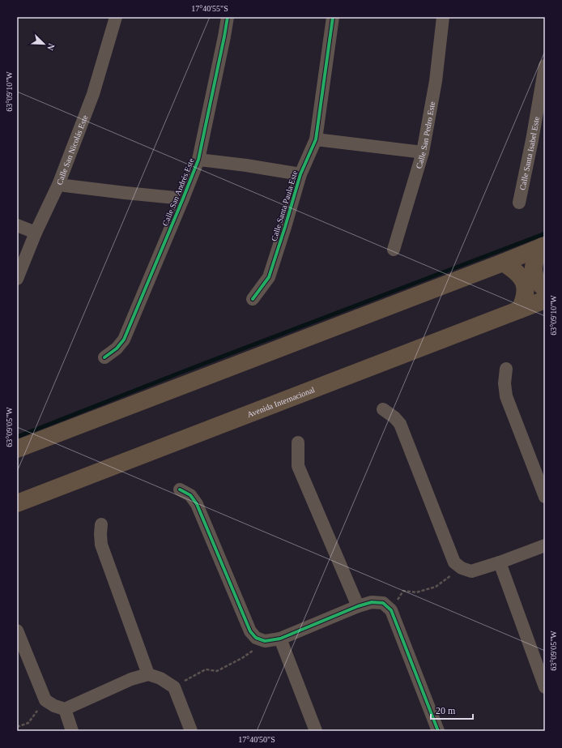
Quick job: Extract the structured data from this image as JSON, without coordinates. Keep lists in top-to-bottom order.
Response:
{
  "streets": {
    "main road": ["Avenida Internacional"],
    "street": [
      "Calle San Pedro Este",
      "Calle San Nicolás Este",
      "Calle Santa Isabel Este",
      "Calle San Andrés Este",
      "Calle Santa Paula Este"
    ]
  },
  "scale_bar": "20 m",
  "north": "bottom right",
  "coordinates": [
    "17°40'55\"S",
    "63°09'10\"W",
    "63°09'05\"W",
    "17°40'50\"S"
  ]
}
